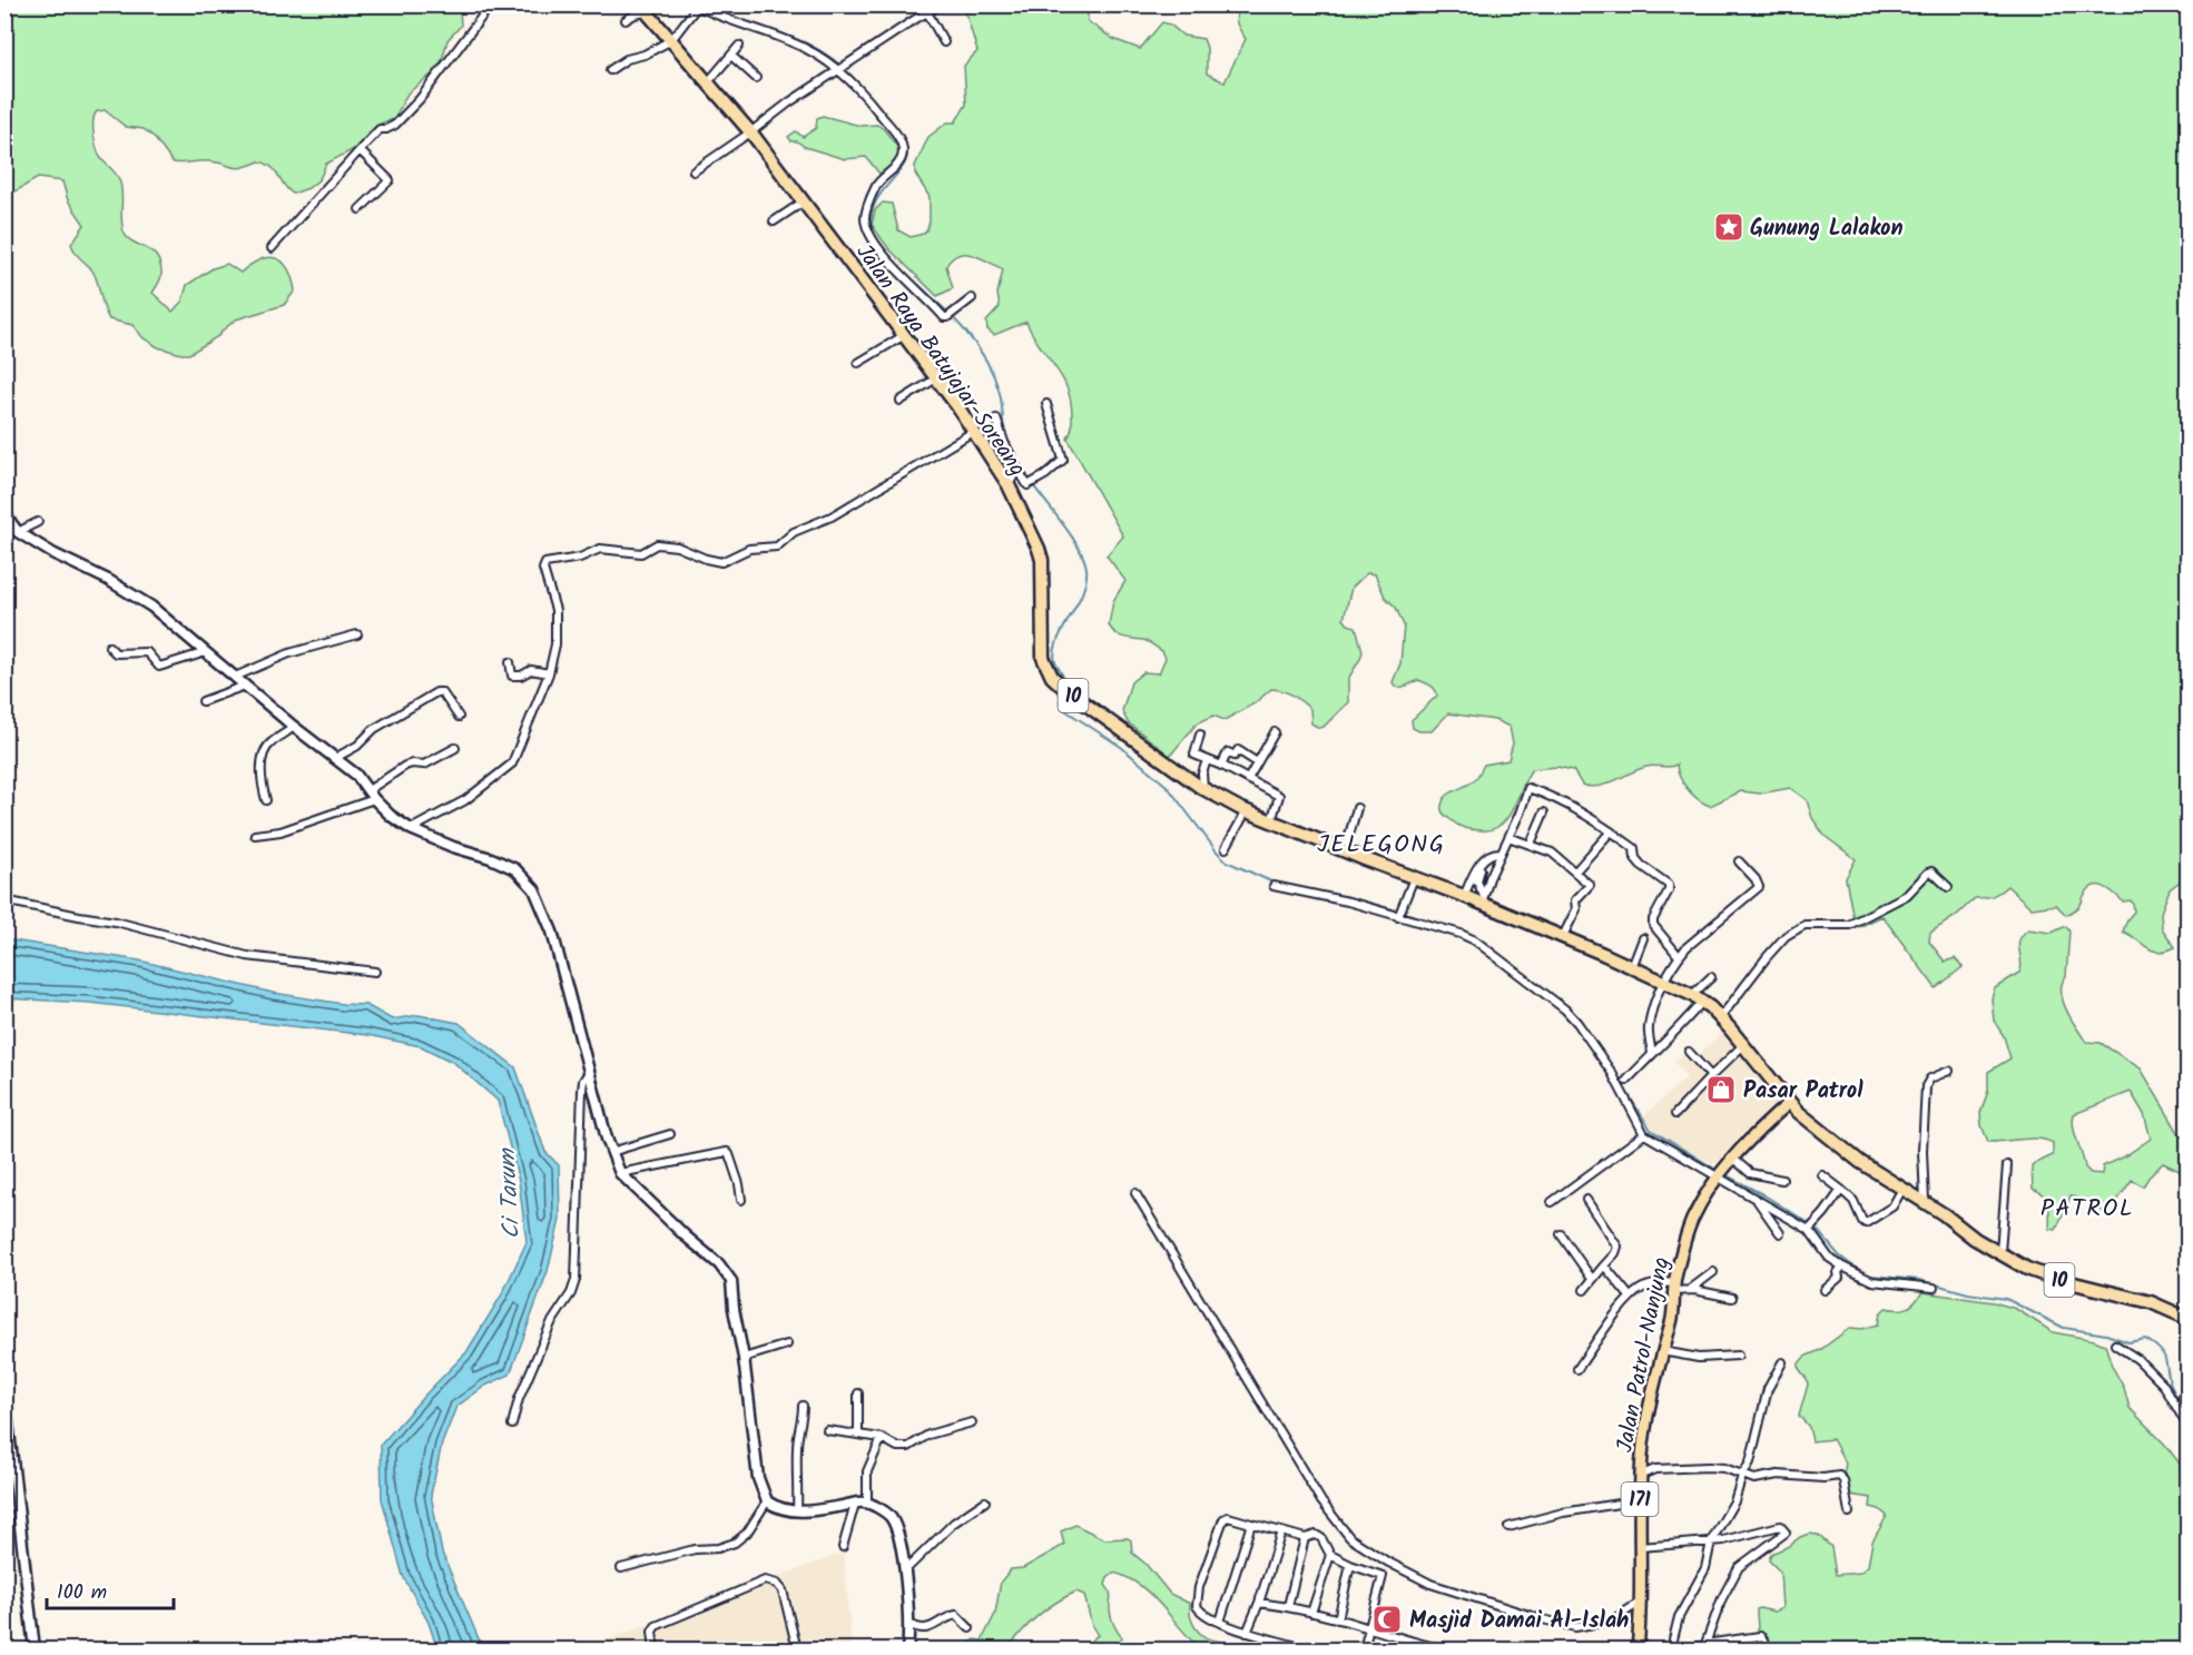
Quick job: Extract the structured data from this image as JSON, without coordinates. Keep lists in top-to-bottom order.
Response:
{
  "streets": {
    "highway": ["Jalan Raya Batujajar-Soreang", "10"],
    "main road": ["Jalan Patrol-Nanjung", "171"]
  },
  "crossings": [
    ["Jalan Raya Batujajar-Soreang", "Jalan Patrol-Nanjung"]
  ],
  "districts": ["JELEGONG", "PATROL"],
  "water": ["Ci Tarum"],
  "places": {
    "place": ["Gunung Lalakon"],
    "shop": ["Pasar Patrol"],
    "mosque": ["Masjid Damai Al-Islah"]
  },
  "scale_bar": "100 m"
}
